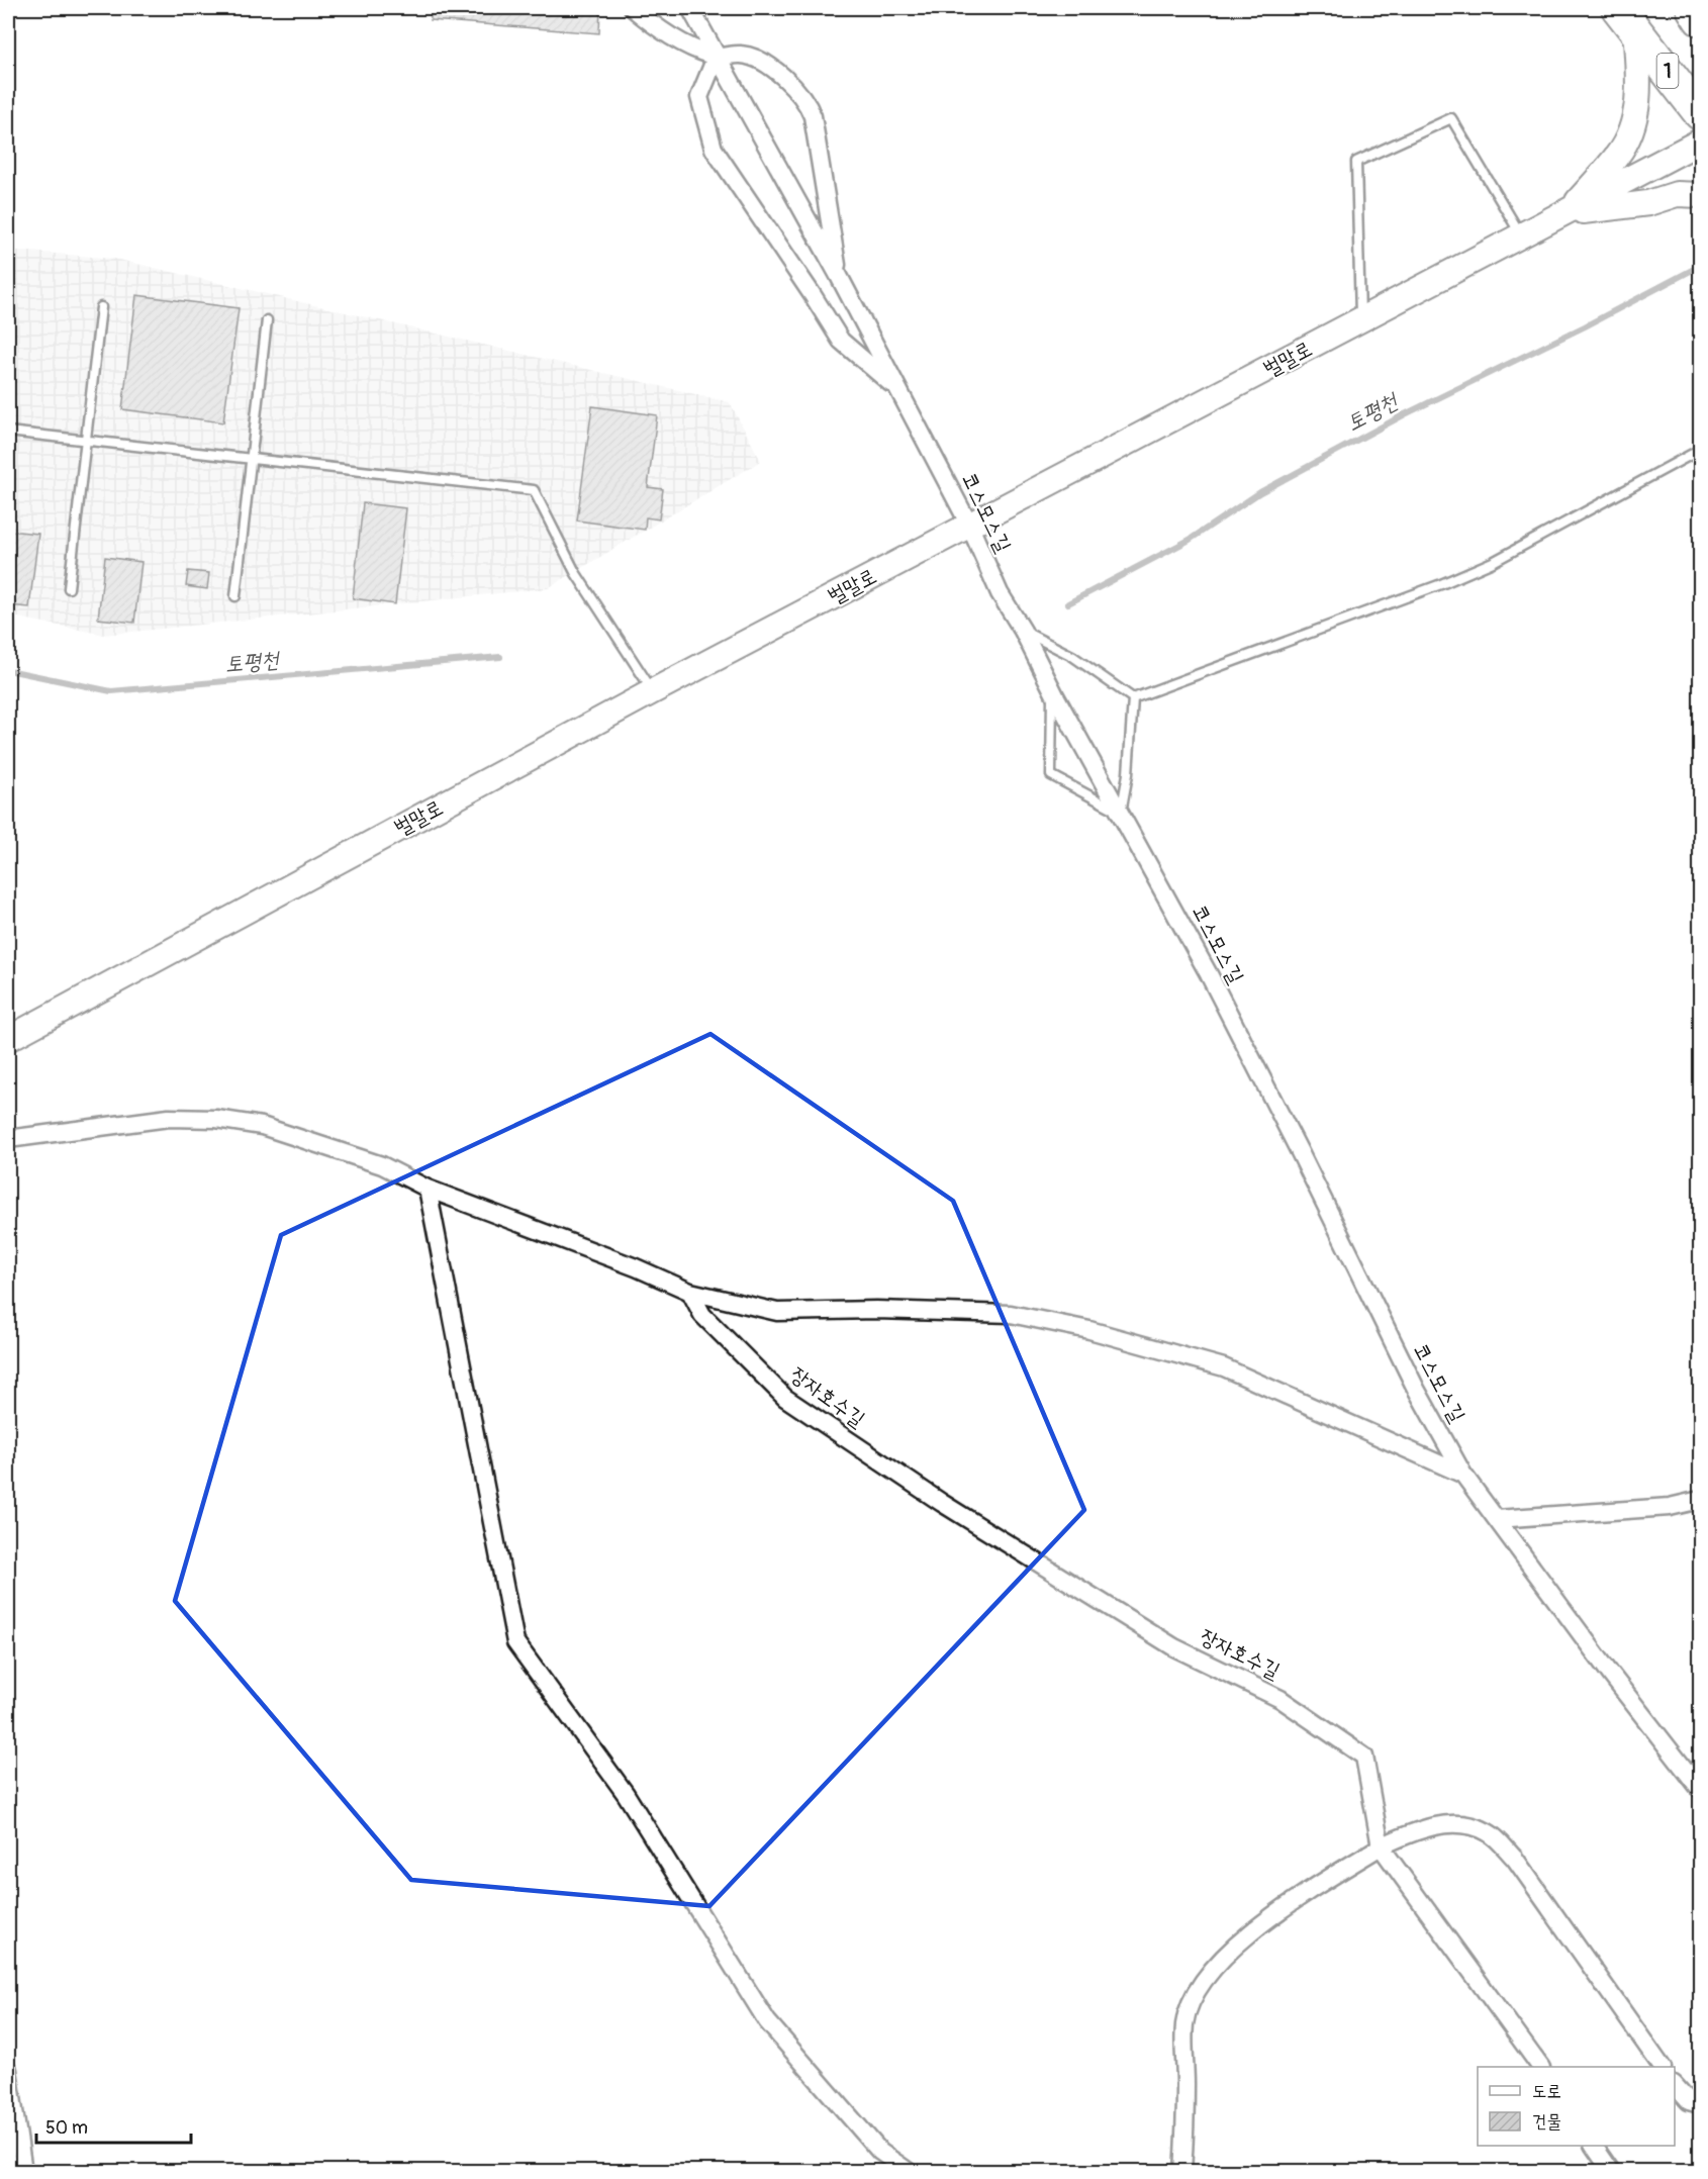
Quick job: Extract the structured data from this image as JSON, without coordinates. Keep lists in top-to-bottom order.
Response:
{
  "streets": {
    "highway": ["1"],
    "street": ["벌말로", "코스모스길", "장자호수길"]
  },
  "crossings": [
    ["벌말로", "코스모스길"]
  ],
  "water": ["토평천"],
  "legend": ["도로", "건물"],
  "scale_bar": "50 m"
}
